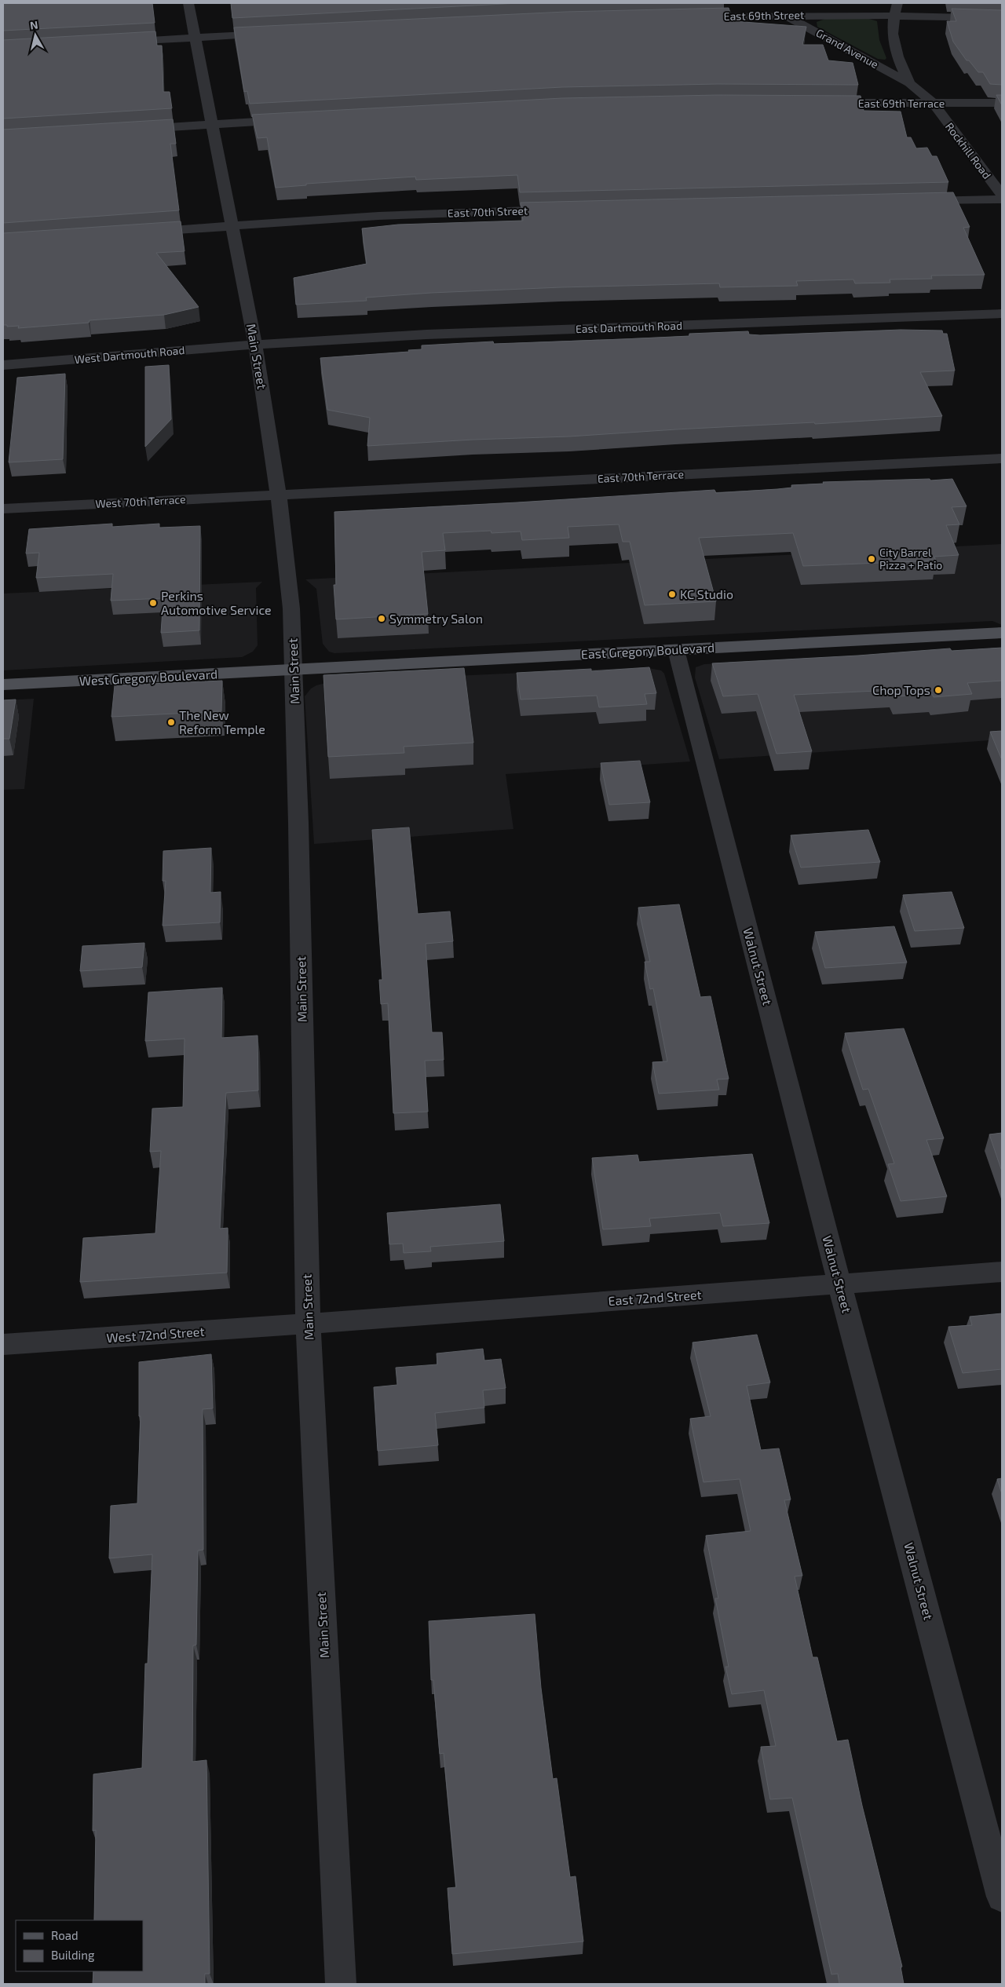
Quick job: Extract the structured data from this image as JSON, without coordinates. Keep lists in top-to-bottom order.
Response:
{
  "streets": {
    "main road": ["East Gregory Boulevard", "West Gregory Boulevard"],
    "street": [
      "East 69th Street",
      "Grand Avenue",
      "East 69th Terrace",
      "Rockhill Road",
      "East 70th Street",
      "East Dartmouth Road",
      "West Dartmouth Road",
      "Main Street",
      "East 70th Terrace",
      "West 70th Terrace",
      "Walnut Street",
      "East 72nd Street",
      "West 72nd Street"
    ]
  },
  "crossings": [
    ["East 69th Street", "Grand Avenue"],
    ["East 69th Street", "Rockhill Road"],
    ["Grand Avenue", "Rockhill Road"],
    ["East 69th Terrace", "Rockhill Road"],
    ["East 70th Street", "Main Street"],
    ["East Dartmouth Road", "West Dartmouth Road"],
    ["East Dartmouth Road", "Main Street"],
    ["West Dartmouth Road", "Main Street"],
    ["Main Street", "East 70th Terrace"],
    ["Main Street", "West 70th Terrace"],
    ["Main Street", "East Gregory Boulevard"],
    ["Main Street", "West Gregory Boulevard"],
    ["Main Street", "East 72nd Street"],
    ["Main Street", "West 72nd Street"],
    ["East 70th Terrace", "West 70th Terrace"],
    ["East Gregory Boulevard", "West Gregory Boulevard"],
    ["East Gregory Boulevard", "Walnut Street"],
    ["Walnut Street", "East 72nd Street"],
    ["East 72nd Street", "West 72nd Street"]
  ],
  "places": [
    "City Barrel Pizza + Patio",
    "KC Studio",
    "Perkins Automotive Service",
    "Symmetry Salon",
    "Chop Tops",
    "The New Reform Temple"
  ],
  "legend": ["Road", "Building"],
  "north": "top"
}
